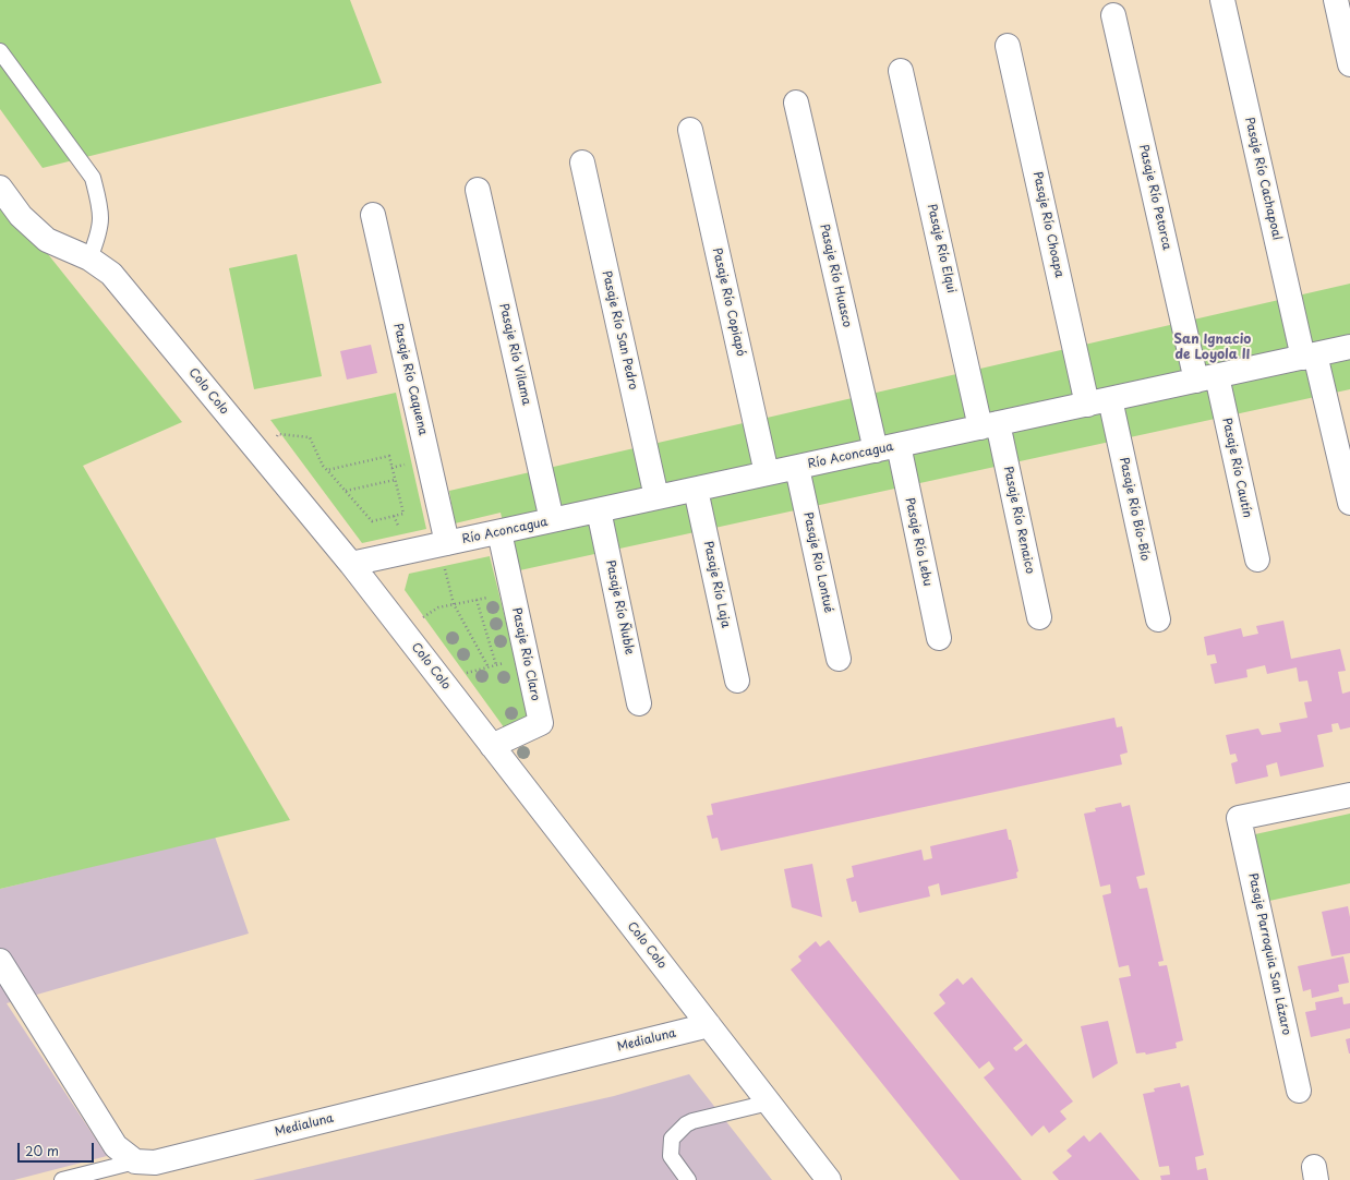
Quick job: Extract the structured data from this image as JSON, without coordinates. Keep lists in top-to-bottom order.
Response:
{
  "streets": {
    "street": [
      "Pasaje Río Cachapoal",
      "Pasaje Río Petorca",
      "Pasaje Río Choapa",
      "Pasaje Río Elqui",
      "Pasaje Río Huasco",
      "Pasaje Río Copiapó",
      "Pasaje Río San Pedro",
      "Pasaje Río Vilama",
      "Pasaje Río Caquena",
      "Colo Colo",
      "Río Aconcagua",
      "Pasaje Río Cautín",
      "Pasaje Río Bío-Bío",
      "Pasaje Río Renaico",
      "Pasaje Río Lebu",
      "Pasaje Río Lontué",
      "Pasaje Río Laja",
      "Pasaje Río Ñuble",
      "Pasaje Río Claro",
      "Pasaje Parroquia San Lázaro",
      "Medialuna"
    ]
  },
  "crossings": [
    ["Pasaje Río Cachapoal", "Río Aconcagua"],
    ["Pasaje Río Petorca", "Río Aconcagua"],
    ["Pasaje Río Petorca", "Pasaje Río Cautín"],
    ["Pasaje Río Choapa", "Río Aconcagua"],
    ["Pasaje Río Elqui", "Río Aconcagua"],
    ["Pasaje Río Elqui", "Pasaje Río Renaico"],
    ["Pasaje Río Huasco", "Río Aconcagua"],
    ["Pasaje Río Copiapó", "Río Aconcagua"],
    ["Pasaje Río San Pedro", "Río Aconcagua"],
    ["Pasaje Río Vilama", "Río Aconcagua"],
    ["Pasaje Río Caquena", "Río Aconcagua"],
    ["Colo Colo", "Río Aconcagua"],
    ["Colo Colo", "Pasaje Río Claro"],
    ["Colo Colo", "Medialuna"],
    ["Río Aconcagua", "Pasaje Río Cautín"],
    ["Río Aconcagua", "Pasaje Río Bío-Bío"],
    ["Río Aconcagua", "Pasaje Río Renaico"],
    ["Río Aconcagua", "Pasaje Río Lebu"],
    ["Río Aconcagua", "Pasaje Río Lontué"],
    ["Río Aconcagua", "Pasaje Río Laja"],
    ["Río Aconcagua", "Pasaje Río Ñuble"],
    ["Río Aconcagua", "Pasaje Río Claro"]
  ],
  "districts": ["San Ignacio de Loyola II"],
  "scale_bar": "20 m"
}
